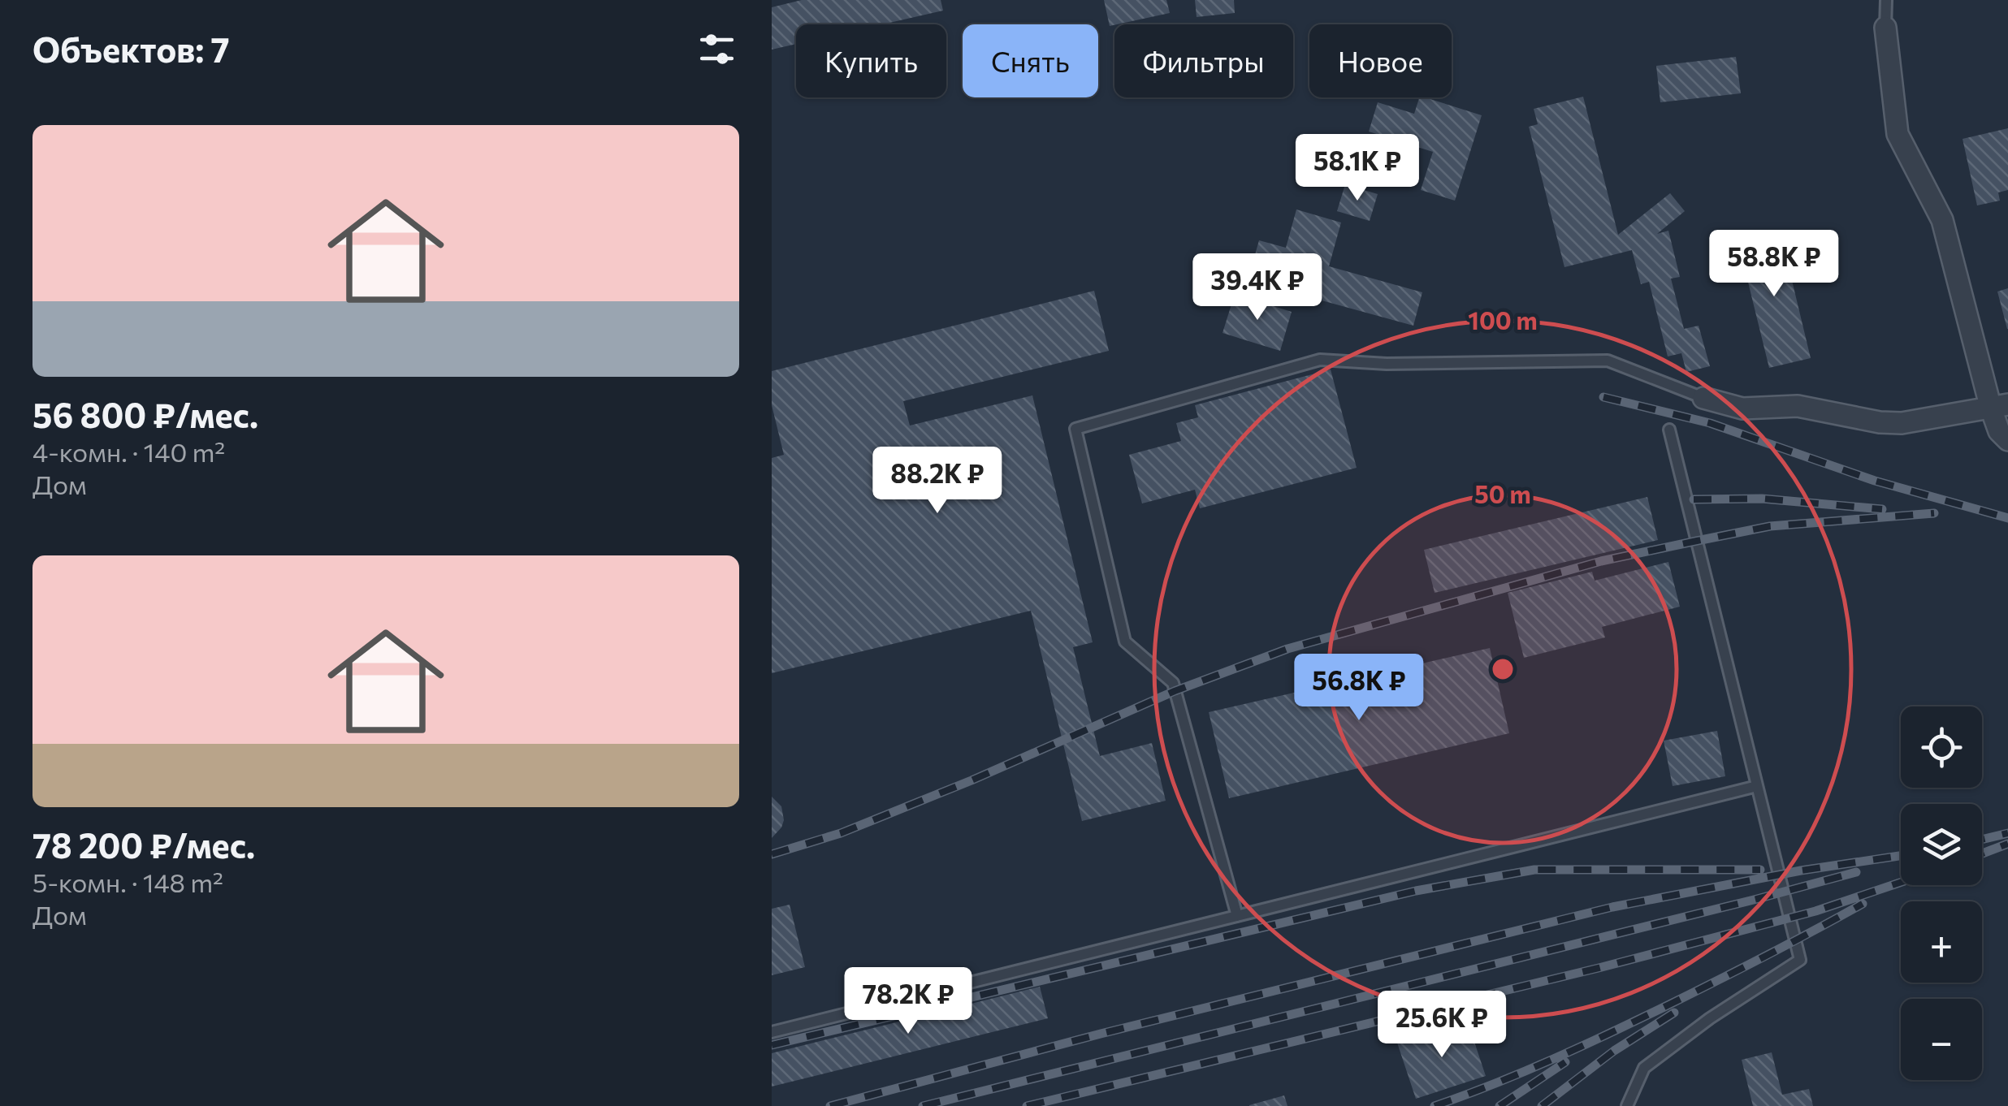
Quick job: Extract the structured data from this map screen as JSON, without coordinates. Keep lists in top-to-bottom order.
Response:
{
  "page": {
    "heading": "Объектов: 7",
    "chip": [
      "Купить",
      "Снять",
      "Фильтры",
      "Новое"
    ],
    "list": [
      {
        "name": "56 800 ₽/мес.",
        "note": "4-комн. · 140 m² · Дом"
      },
      {
        "name": "78 200 ₽/мес.",
        "note": "5-комн. · 148 m² · Дом"
      }
    ],
    "price": [
      "58.1K ₽",
      "58.8K ₽",
      "39.4K ₽",
      "88.2K ₽",
      "56.8K ₽",
      "78.2K ₽",
      "25.6K ₽"
    ],
    "map_buttons": ["+", "−"]
  },
  "rings": ["100 m", "50 m"]
}
